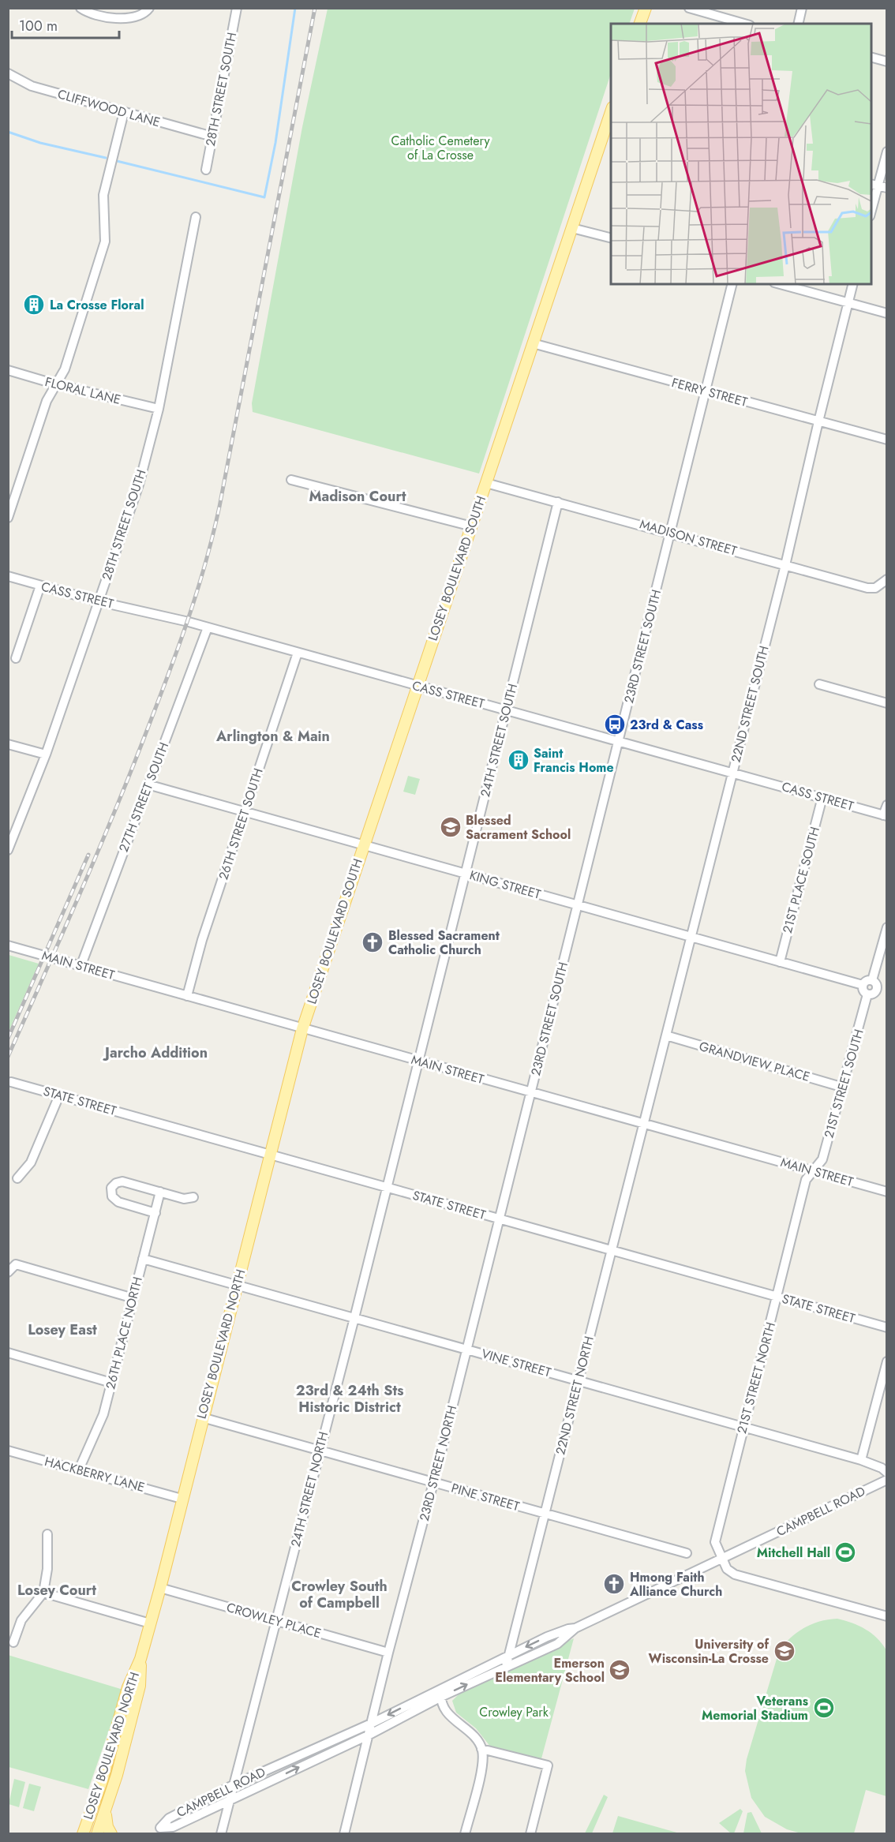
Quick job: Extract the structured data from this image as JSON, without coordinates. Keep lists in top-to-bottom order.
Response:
{
  "streets": {
    "main road": ["LOSEY BOULEVARD SOUTH", "LOSEY BOULEVARD NORTH"],
    "street": [
      "28TH STREET SOUTH",
      "CLIFFWOOD LANE",
      "FLORAL LANE",
      "FERRY STREET",
      "MADISON STREET",
      "CASS STREET",
      "23RD STREET SOUTH",
      "22ND STREET SOUTH",
      "24TH STREET SOUTH",
      "27TH STREET SOUTH",
      "26TH STREET SOUTH",
      "21ST PLACE SOUTH",
      "KING STREET",
      "MAIN STREET",
      "GRANDVIEW PLACE",
      "21ST STREET SOUTH",
      "STATE STREET",
      "26TH PLACE NORTH",
      "VINE STREET",
      "21ST STREET NORTH",
      "22ND STREET NORTH",
      "23RD STREET NORTH",
      "HACKBERRY LANE",
      "24TH STREET NORTH",
      "PINE STREET",
      "CAMPBELL ROAD",
      "CROWLEY PLACE"
    ]
  },
  "crossings": [
    ["28TH STREET SOUTH", "CLIFFWOOD LANE"],
    ["28TH STREET SOUTH", "FLORAL LANE"],
    ["28TH STREET SOUTH", "CASS STREET"],
    ["FERRY STREET", "LOSEY BOULEVARD SOUTH"],
    ["FERRY STREET", "23RD STREET SOUTH"],
    ["FERRY STREET", "22ND STREET SOUTH"],
    ["MADISON STREET", "LOSEY BOULEVARD SOUTH"],
    ["MADISON STREET", "23RD STREET SOUTH"],
    ["MADISON STREET", "22ND STREET SOUTH"],
    ["MADISON STREET", "24TH STREET SOUTH"],
    ["LOSEY BOULEVARD SOUTH", "CASS STREET"],
    ["LOSEY BOULEVARD SOUTH", "KING STREET"],
    ["LOSEY BOULEVARD SOUTH", "MAIN STREET"],
    ["LOSEY BOULEVARD SOUTH", "LOSEY BOULEVARD NORTH"],
    ["CASS STREET", "23RD STREET SOUTH"],
    ["CASS STREET", "22ND STREET SOUTH"],
    ["CASS STREET", "24TH STREET SOUTH"],
    ["CASS STREET", "27TH STREET SOUTH"],
    ["CASS STREET", "26TH STREET SOUTH"],
    ["CASS STREET", "21ST PLACE SOUTH"],
    ["23RD STREET SOUTH", "KING STREET"],
    ["23RD STREET SOUTH", "MAIN STREET"],
    ["23RD STREET SOUTH", "23RD STREET NORTH"],
    ["22ND STREET SOUTH", "KING STREET"],
    ["22ND STREET SOUTH", "MAIN STREET"],
    ["22ND STREET SOUTH", "GRANDVIEW PLACE"],
    ["22ND STREET SOUTH", "22ND STREET NORTH"],
    ["24TH STREET SOUTH", "KING STREET"],
    ["24TH STREET SOUTH", "MAIN STREET"],
    ["24TH STREET SOUTH", "24TH STREET NORTH"],
    ["27TH STREET SOUTH", "KING STREET"],
    ["27TH STREET SOUTH", "MAIN STREET"],
    ["26TH STREET SOUTH", "KING STREET"],
    ["26TH STREET SOUTH", "MAIN STREET"],
    ["21ST PLACE SOUTH", "KING STREET"],
    ["KING STREET", "21ST STREET SOUTH"],
    ["MAIN STREET", "21ST STREET SOUTH"],
    ["MAIN STREET", "LOSEY BOULEVARD NORTH"],
    ["MAIN STREET", "21ST STREET NORTH"],
    ["MAIN STREET", "22ND STREET NORTH"],
    ["MAIN STREET", "23RD STREET NORTH"],
    ["MAIN STREET", "24TH STREET NORTH"],
    ["GRANDVIEW PLACE", "21ST STREET SOUTH"],
    ["21ST STREET SOUTH", "21ST STREET NORTH"],
    ["STATE STREET", "LOSEY BOULEVARD NORTH"],
    ["STATE STREET", "21ST STREET NORTH"],
    ["STATE STREET", "22ND STREET NORTH"],
    ["STATE STREET", "23RD STREET NORTH"],
    ["STATE STREET", "24TH STREET NORTH"],
    ["26TH PLACE NORTH", "VINE STREET"],
    ["26TH PLACE NORTH", "HACKBERRY LANE"],
    ["LOSEY BOULEVARD NORTH", "VINE STREET"],
    ["LOSEY BOULEVARD NORTH", "HACKBERRY LANE"],
    ["LOSEY BOULEVARD NORTH", "PINE STREET"],
    ["LOSEY BOULEVARD NORTH", "CROWLEY PLACE"],
    ["VINE STREET", "21ST STREET NORTH"],
    ["VINE STREET", "22ND STREET NORTH"],
    ["VINE STREET", "23RD STREET NORTH"],
    ["VINE STREET", "24TH STREET NORTH"],
    ["21ST STREET NORTH", "CAMPBELL ROAD"],
    ["22ND STREET NORTH", "PINE STREET"],
    ["22ND STREET NORTH", "CAMPBELL ROAD"],
    ["23RD STREET NORTH", "PINE STREET"],
    ["23RD STREET NORTH", "CAMPBELL ROAD"],
    ["23RD STREET NORTH", "CROWLEY PLACE"],
    ["24TH STREET NORTH", "PINE STREET"],
    ["24TH STREET NORTH", "CAMPBELL ROAD"],
    ["24TH STREET NORTH", "CROWLEY PLACE"]
  ],
  "districts": [
    "Madison Court",
    "Arlington & Main",
    "Jarcho Addition",
    "Losey East",
    "23rd & 24th Sts Historic District",
    "Crowley South of Campbell",
    "Losey Court"
  ],
  "parks": ["Catholic Cemetery of La Crosse", "Crowley Park"],
  "places": {
    "building": ["La Crosse Floral", "Saint Francis Home"],
    "bus stop": ["23rd & Cass"],
    "school or university": ["Blessed Sacrament School", "University of Wisconsin-La Crosse", "Emerson Elementary School"],
    "church": ["Blessed Sacrament Catholic Church", "Hmong Faith Alliance Church"],
    "sports": ["Mitchell Hall", "Veterans Memorial Stadium"]
  },
  "scale_bar": "100 m"
}
